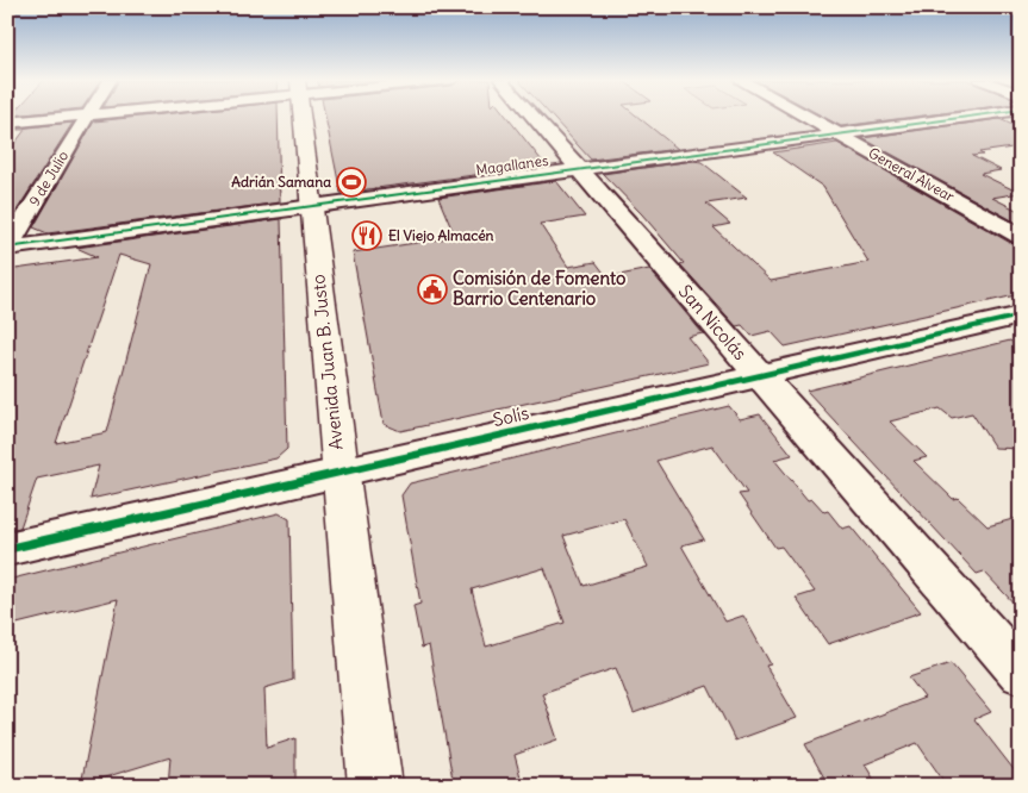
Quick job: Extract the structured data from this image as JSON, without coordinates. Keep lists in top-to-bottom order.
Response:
{
  "streets": {
    "main road": ["Avenida Juan B. Justo"],
    "street": [
      "Magallanes",
      "General Alvear",
      "9 de Julio",
      "San Nicolás",
      "Solís"
    ]
  },
  "crossings": [
    ["Magallanes", "General Alvear"],
    ["Magallanes", "9 de Julio"],
    ["Magallanes", "San Nicolás"],
    ["Magallanes", "Avenida Juan B. Justo"],
    ["San Nicolás", "Solís"],
    ["Avenida Juan B. Justo", "Solís"]
  ],
  "places": {
    "sports": ["Adrián Samana"],
    "restaurant": ["El Viejo Almacén"],
    "public building": ["Comisión de Fomento Barrio Centenario"]
  }
}
